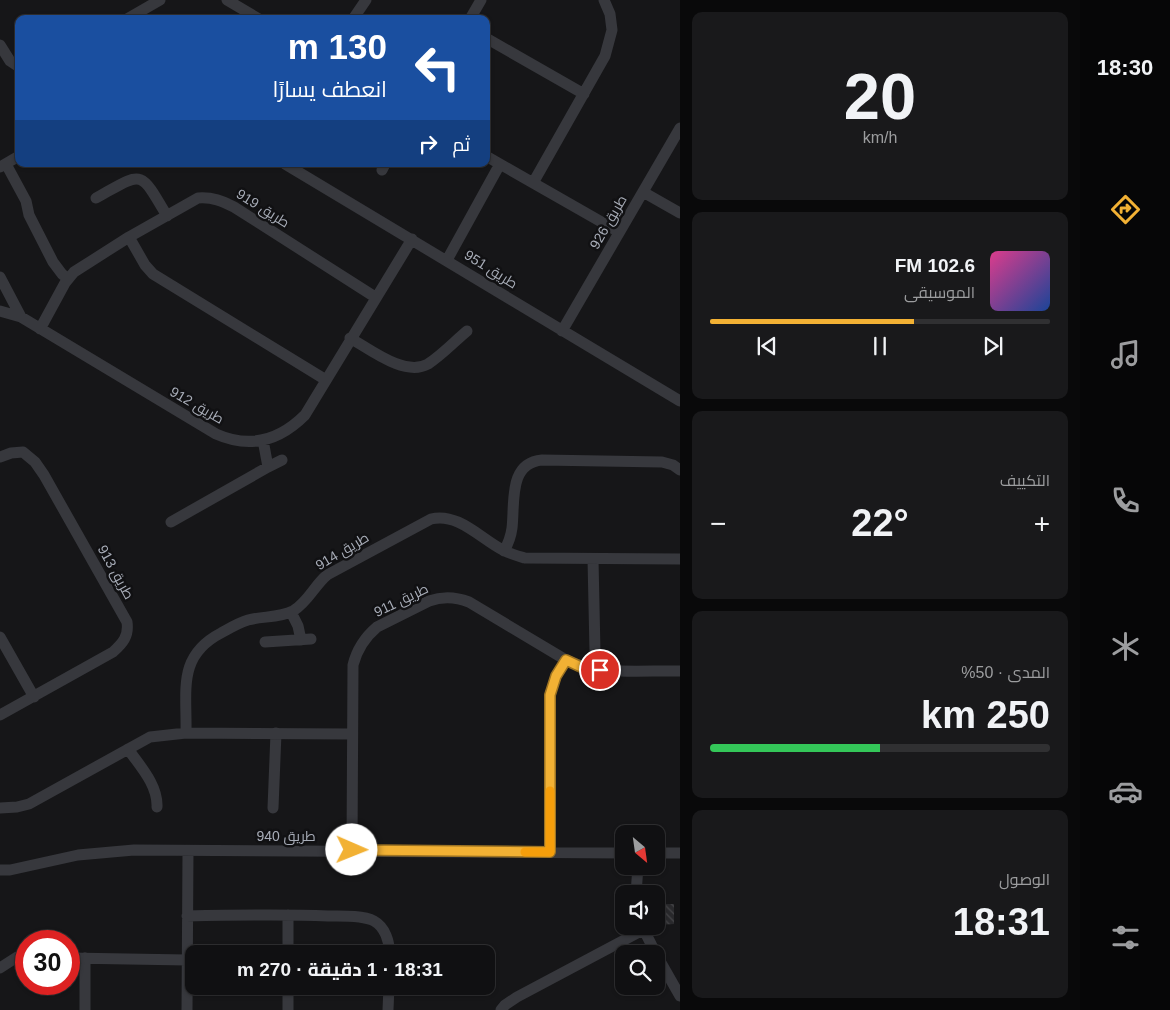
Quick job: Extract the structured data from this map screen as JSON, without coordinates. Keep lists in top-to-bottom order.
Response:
{
  "streets": {
    "street": [
      "طريق 919",
      "طريق 926",
      "طريق 951",
      "طريق 912",
      "طريق 914",
      "طريق 913",
      "طريق 911",
      "طريق 940"
    ]
  },
  "crossings": [
    ["طريق 919", "طريق 912"],
    ["طريق 926", "طريق 951"],
    ["طريق 951", "طريق 912"],
    ["طريق 911", "طريق 940"]
  ],
  "north": "bottom right",
  "page": {
    "tabs": "18:30",
    "tile": [
      ["20", "km/h"],
      "التكييف",
      ["المدى · 50%", "250 km"],
      ["الوصول", "18:31"]
    ],
    "turn": ["130 m", "انعطف يسارًا"],
    "then": "ثم",
    "song": ["102.6 FM", "الموسيقى"],
    "heat": ["−", "22°", "+"],
    "limit": "30",
    "trip": "18:31 · 1 دقيقة · 270 m"
  }
}
